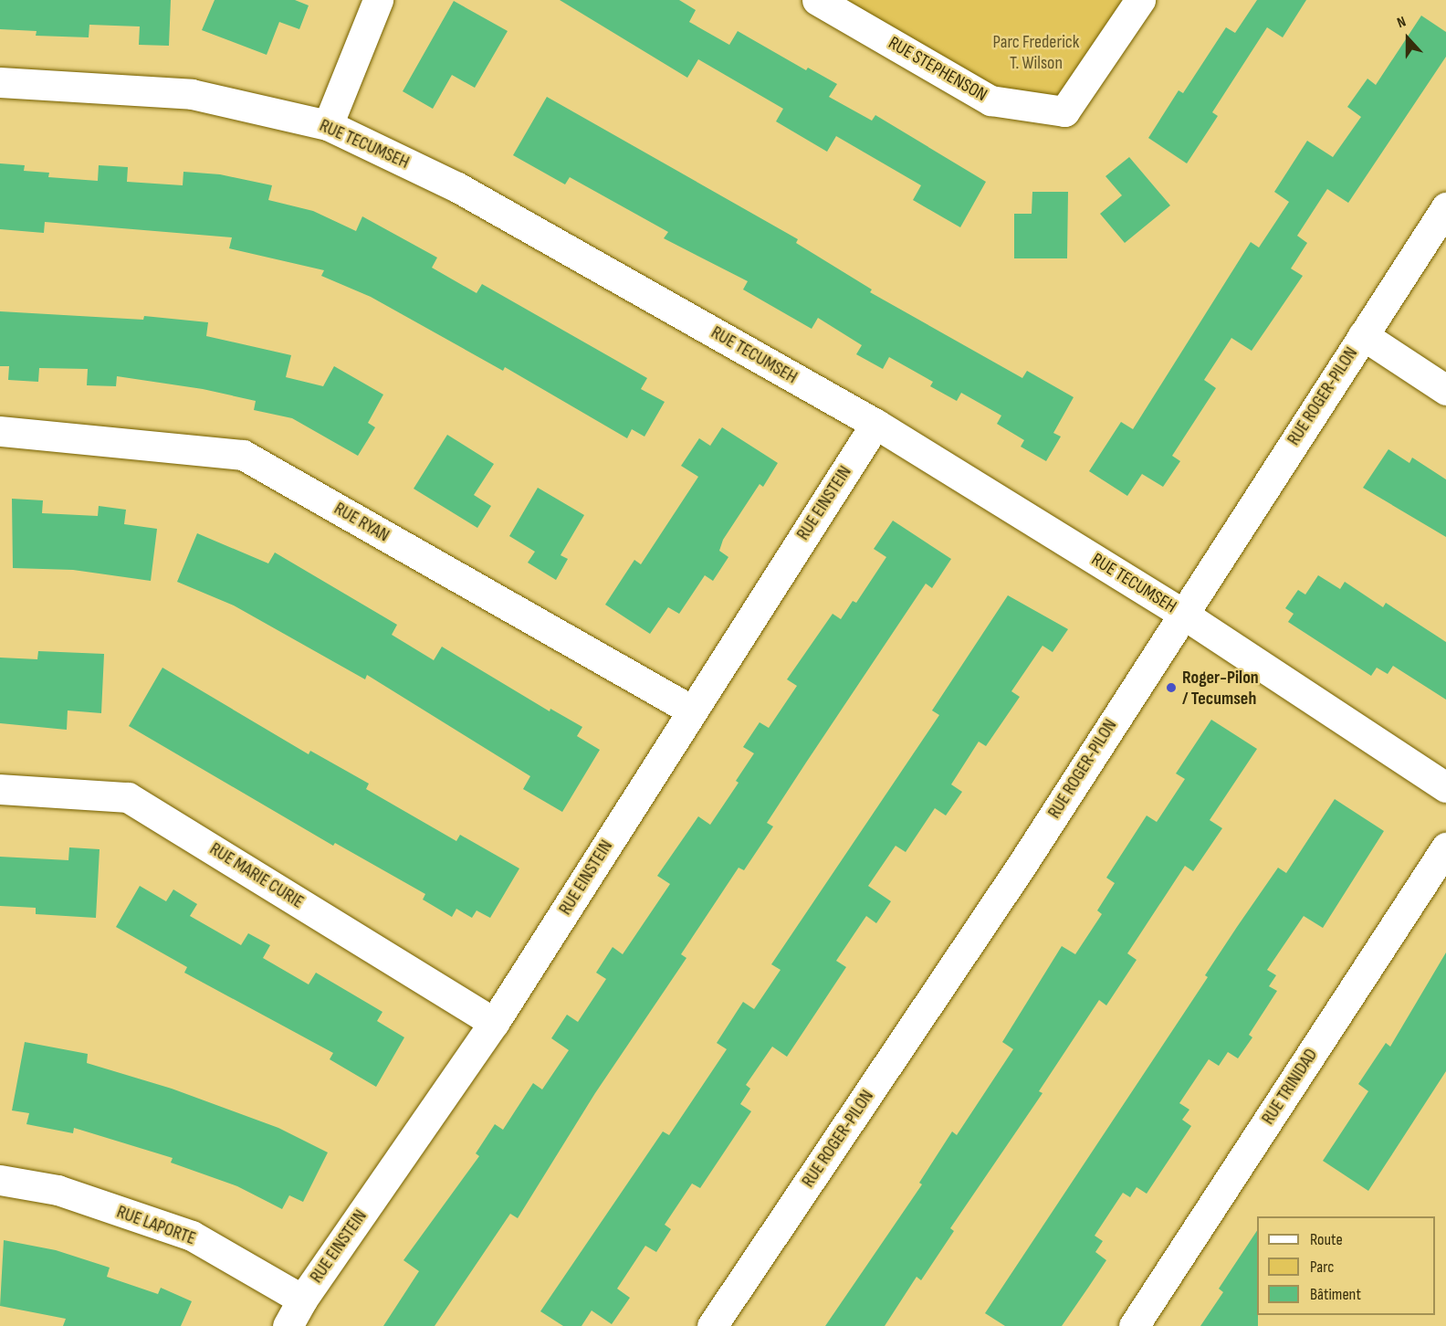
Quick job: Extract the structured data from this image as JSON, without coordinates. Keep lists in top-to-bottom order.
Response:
{
  "streets": {
    "street": [
      "RUE STEPHENSON",
      "RUE TECUMSEH",
      "RUE ROGER-PILON",
      "RUE EINSTEIN",
      "RUE RYAN",
      "RUE MARIE CURIE",
      "RUE TRINIDAD",
      "RUE LAPORTE"
    ]
  },
  "crossings": [
    ["RUE TECUMSEH", "RUE ROGER-PILON"],
    ["RUE TECUMSEH", "RUE EINSTEIN"],
    ["RUE EINSTEIN", "RUE RYAN"],
    ["RUE EINSTEIN", "RUE MARIE CURIE"],
    ["RUE EINSTEIN", "RUE LAPORTE"]
  ],
  "parks": ["Parc Frederick T. Wilson"],
  "places": ["Roger-Pilon / Tecumseh"],
  "legend": ["Route", "Parc", "Bâtiment"],
  "north": "top"
}
